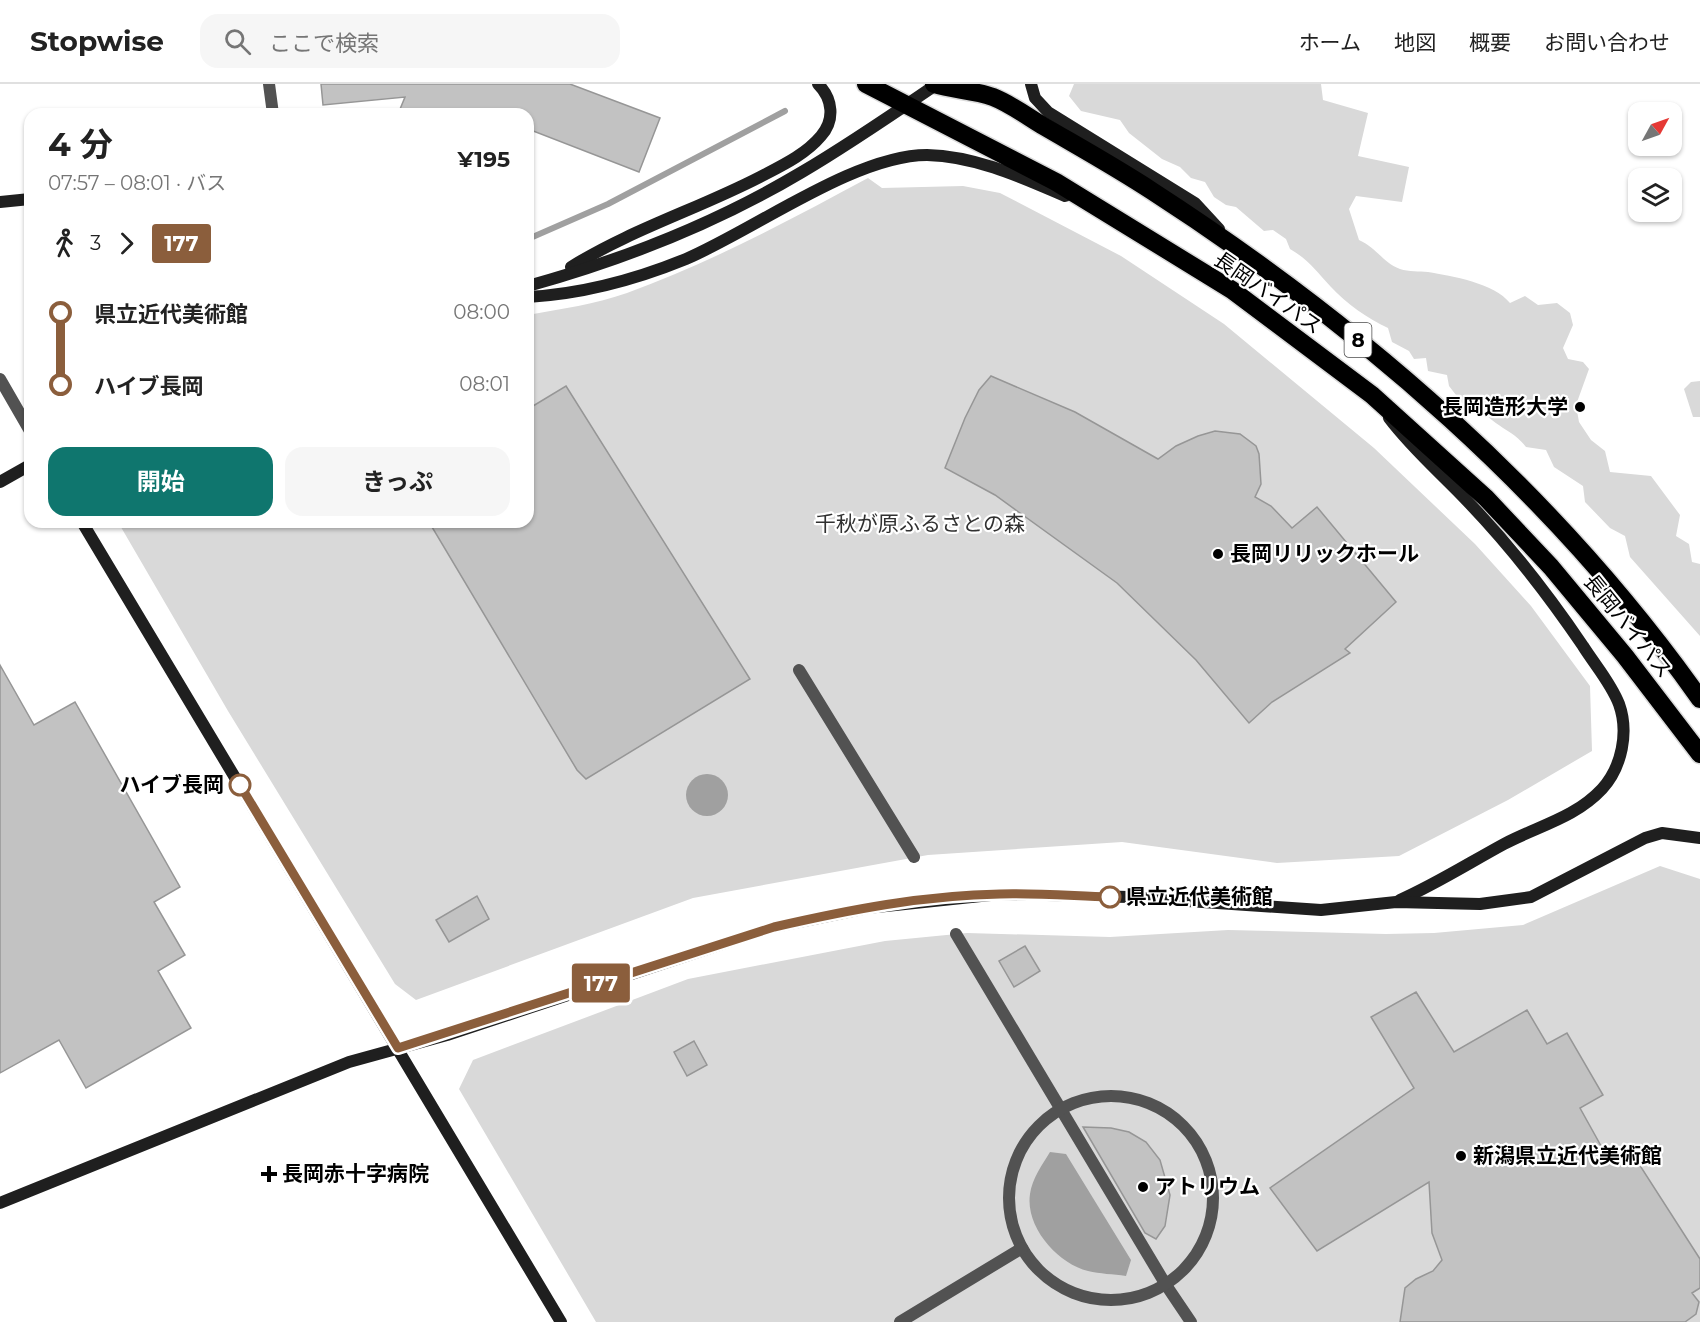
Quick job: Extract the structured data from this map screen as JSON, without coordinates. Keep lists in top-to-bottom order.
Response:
{
  "streets": {
    "highway": ["長岡バイパス", "8"]
  },
  "parks": ["千秋が原ふるさとの森"],
  "places": {
    "other": [
      "長岡造形大学",
      "長岡リリックホール",
      "ハイブ長岡",
      "県立近代美術館",
      "新潟県立近代美術館",
      "アトリウム"
    ],
    "health": ["長岡赤十字病院"]
  },
  "lines": ["bus line 177"],
  "north": "top right",
  "page": {
    "header": "Stopwise",
    "search": "ここで検索",
    "nav": [
      "ホーム",
      "地図",
      "概要",
      "お問い合わせ"
    ],
    "on_map": "177",
    "heading": ["4 分", "07:57 – 08:01 · バス", "¥195"],
    "legs": ["3", "177"],
    "list": [
      {
        "name": "県立近代美術館",
        "value": "08:00"
      },
      {
        "name": "ハイブ長岡",
        "value": "08:01"
      }
    ],
    "buttons": ["開始", "きっぷ"]
  }
}
